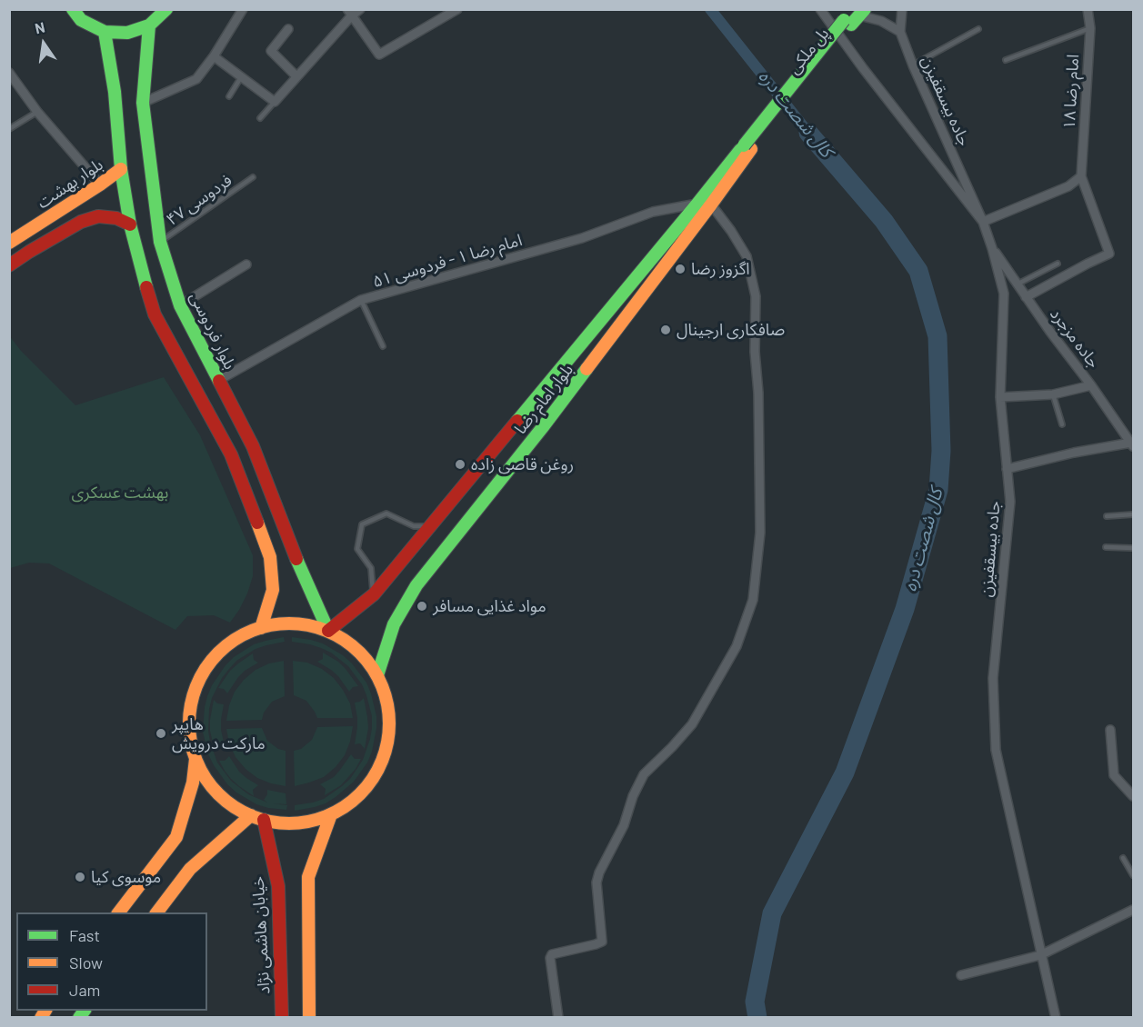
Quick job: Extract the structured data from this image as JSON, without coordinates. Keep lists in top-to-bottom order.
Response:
{
  "streets": {
    "main road": [
      "پل ملکی",
      "بلوار بهشت",
      "بلوار فردوسی",
      "بلوار امام رضا",
      "خیابان هاشمی نژاد"
    ],
    "street": [
      "امام رضا ۱۸",
      "جاده بیسقفیزن",
      "امام رضا ۱ - فردوسی ۵۱",
      "جاده مزجرد"
    ],
    "lane": ["فردوسی ۴۷"]
  },
  "crossings": [
    ["پل ملکی", "بلوار امام رضا"],
    ["جاده بیسقفیزن", "جاده مزجرد"],
    ["فردوسی ۴۷", "بلوار فردوسی"],
    ["امام رضا ۱ - فردوسی ۵۱", "بلوار فردوسی"],
    ["امام رضا ۱ - فردوسی ۵۱", "بلوار امام رضا"],
    ["بلوار فردوسی", "بلوار امام رضا"]
  ],
  "water": ["کال شصت دره"],
  "parks": ["بهشت عسکری"],
  "places": [
    "اگزوز رضا",
    "صافکاری ارجینال",
    "روغن قاصی زاده",
    "مواد غذایی مسافر",
    "هایپر مارکت درویش",
    "موسوی کیا"
  ],
  "legend": ["Fast", "Slow", "Jam"],
  "north": "top"
}
